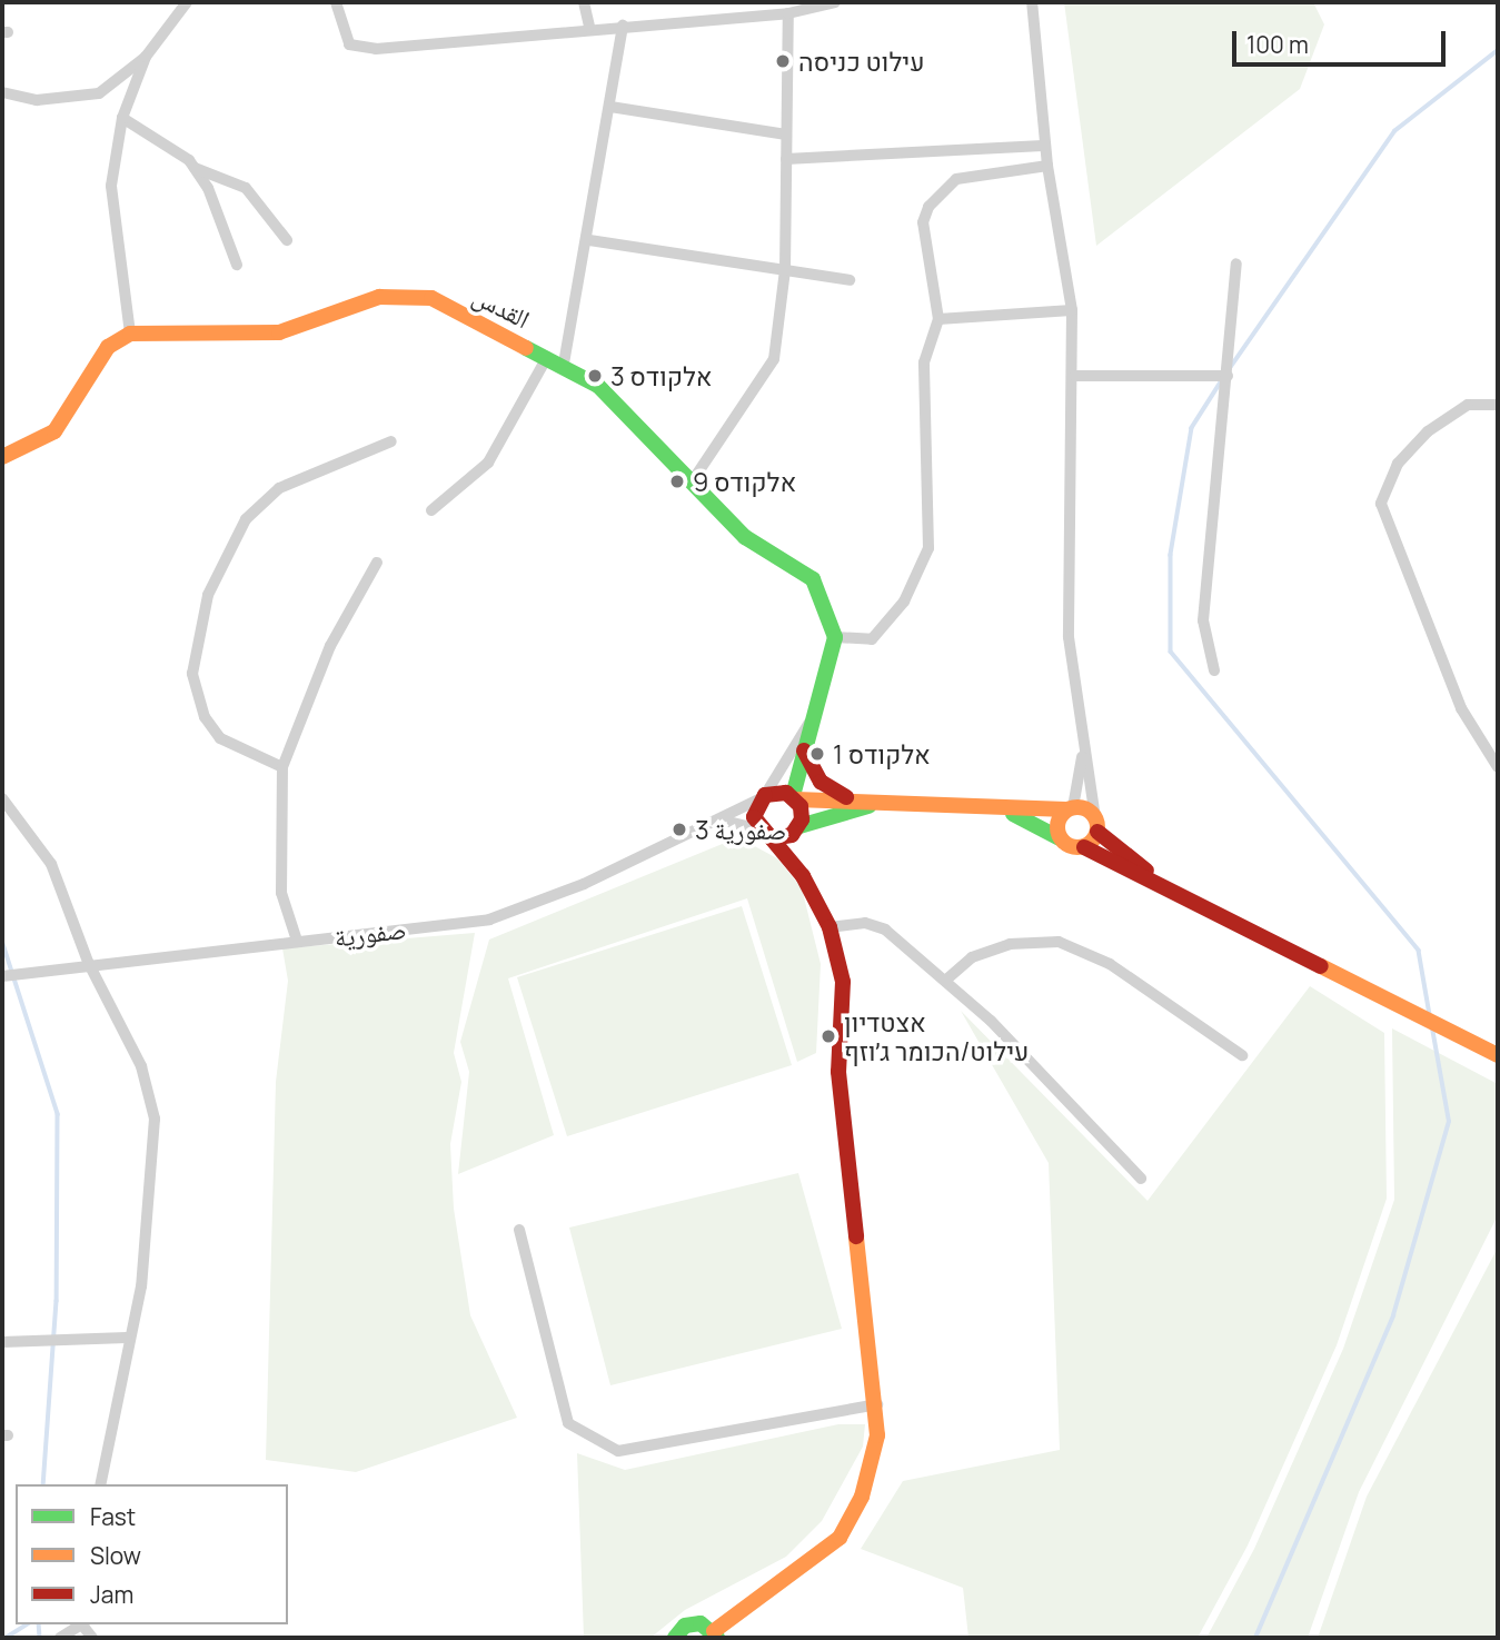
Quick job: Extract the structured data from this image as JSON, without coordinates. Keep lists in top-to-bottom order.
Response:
{
  "streets": {
    "street": ["القدس", "صفورية"]
  },
  "places": [
    "עילוט כניסה",
    "אלקודס 3",
    "אלקודס 9",
    "אלקודס 1",
    "صفورية 3",
    "אצטדיון עילוט/הכומר ג׳וזף"
  ],
  "legend": ["Fast", "Slow", "Jam"],
  "scale_bar": "100 m"
}
